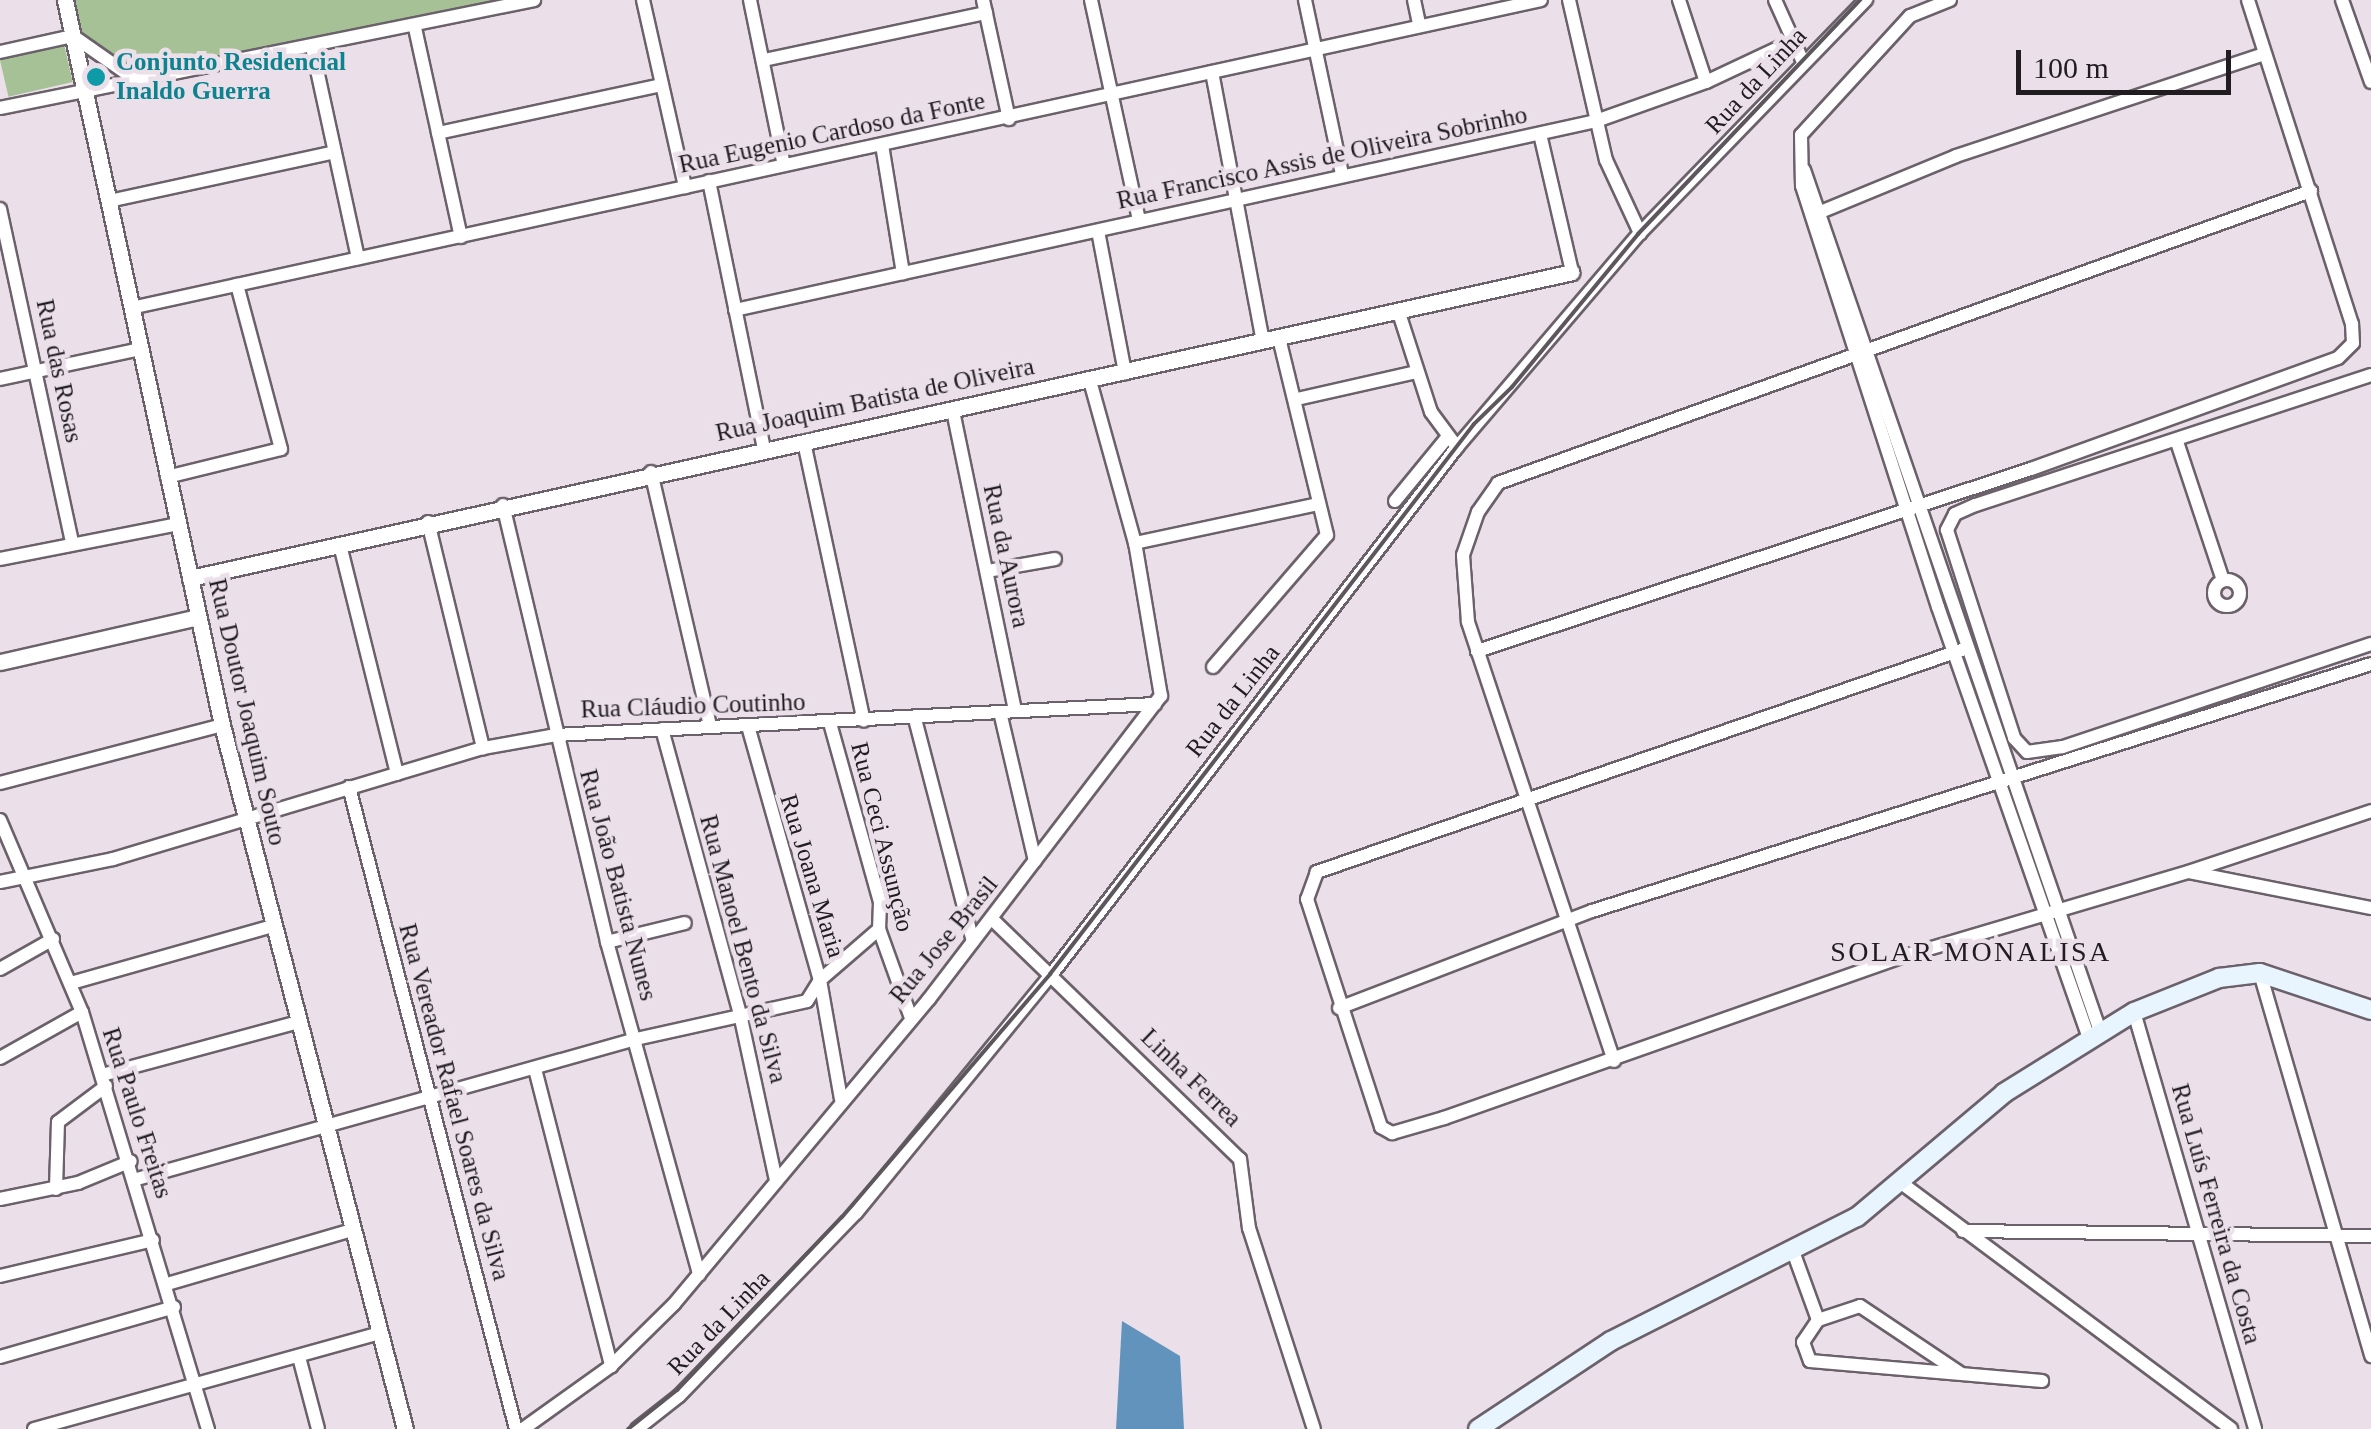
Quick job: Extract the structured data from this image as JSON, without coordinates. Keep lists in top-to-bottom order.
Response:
{
  "streets": {
    "street": [
      "Rua da Linha",
      "Rua Eugenio Cardoso da Fonte",
      "Rua Francisco Assis de Oliveira Sobrinho",
      "Rua das Rosas",
      "Rua Joaquim Batista de Oliveira",
      "Rua da Aurora",
      "Rua Cláudio Coutinho",
      "Rua Doutor Joaquim Souto",
      "Rua Ceci Assunção",
      "Rua Joana Maria",
      "Rua João Batista Nunes",
      "Rua Jose Brasil",
      "Rua Manoel Bento da Silva",
      "Linha Ferrea",
      "Rua Vereador Rafael Soares da Silva",
      "Rua Paulo Freitas",
      "Rua Luís Ferreira da Costa"
    ]
  },
  "crossings": [
    ["Rua da Linha", "Linha Ferrea"],
    ["Rua Eugenio Cardoso da Fonte", "Rua Doutor Joaquim Souto"],
    ["Rua Joaquim Batista de Oliveira", "Rua da Aurora"],
    ["Rua Joaquim Batista de Oliveira", "Rua Doutor Joaquim Souto"],
    ["Rua Joaquim Batista de Oliveira", "Rua Ceci Assunção"],
    ["Rua Joaquim Batista de Oliveira", "Rua João Batista Nunes"],
    ["Rua da Aurora", "Rua Cláudio Coutinho"],
    ["Rua Cláudio Coutinho", "Rua Doutor Joaquim Souto"],
    ["Rua Cláudio Coutinho", "Rua Ceci Assunção"],
    ["Rua Cláudio Coutinho", "Rua Joana Maria"],
    ["Rua Cláudio Coutinho", "Rua João Batista Nunes"],
    ["Rua Cláudio Coutinho", "Rua Jose Brasil"],
    ["Rua Cláudio Coutinho", "Rua Manoel Bento da Silva"],
    ["Rua Cláudio Coutinho", "Rua Vereador Rafael Soares da Silva"],
    ["Rua Cláudio Coutinho", "Rua Paulo Freitas"],
    ["Rua Ceci Assunção", "Rua Jose Brasil"],
    ["Rua Joana Maria", "Rua Jose Brasil"],
    ["Rua João Batista Nunes", "Rua Jose Brasil"],
    ["Rua Jose Brasil", "Rua Manoel Bento da Silva"],
    ["Rua Jose Brasil", "Linha Ferrea"],
    ["Rua Jose Brasil", "Rua Vereador Rafael Soares da Silva"]
  ],
  "districts": ["SOLAR MONALISA"],
  "places": ["Conjunto Residencial Inaldo Guerra"],
  "scale_bar": "100 m"
}
